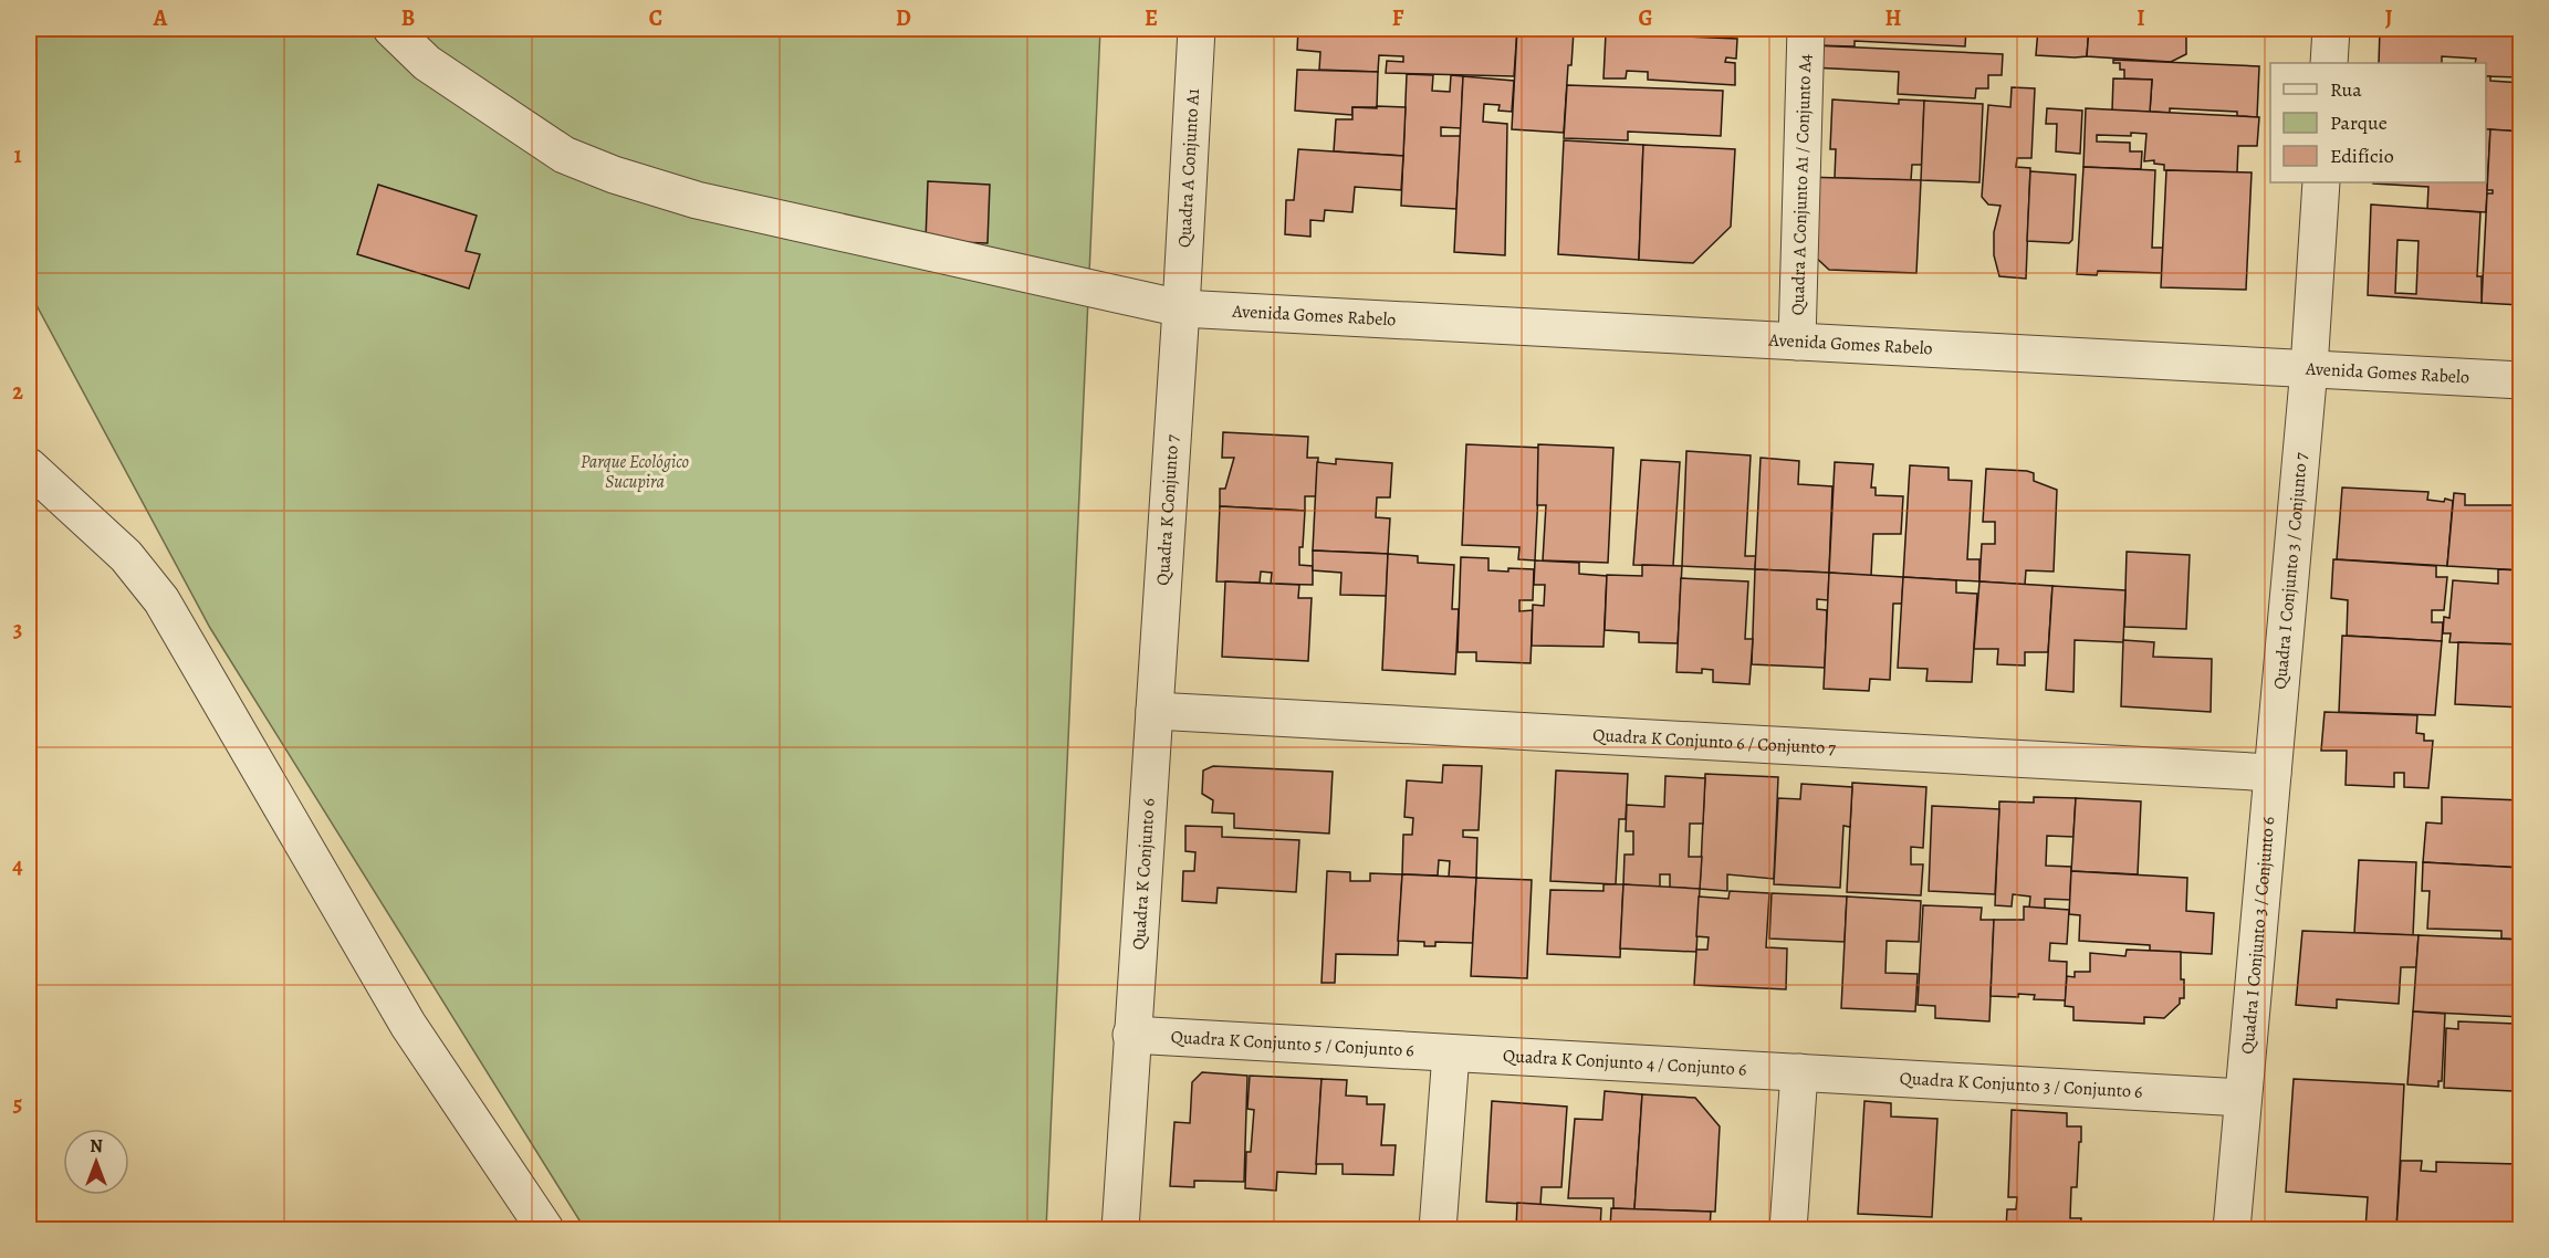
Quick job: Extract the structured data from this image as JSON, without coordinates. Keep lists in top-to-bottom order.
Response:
{
  "streets": {
    "street": [
      "Quadra A Conjunto A1",
      "Quadra A Conjunto A1 / Conjunto A4",
      "Avenida Gomes Rabelo",
      "Quadra K Conjunto 7",
      "Quadra I Conjunto 3 / Conjunto 7",
      "Quadra K Conjunto 6 / Conjunto 7",
      "Quadra K Conjunto 6",
      "Quadra I Conjunto 3 / Conjunto 6",
      "Quadra K Conjunto 5 / Conjunto 6",
      "Quadra K Conjunto 4 / Conjunto 6",
      "Quadra K Conjunto 3 / Conjunto 6"
    ]
  },
  "crossings": [
    ["Quadra A Conjunto A1", "Avenida Gomes Rabelo"],
    ["Quadra A Conjunto A1", "Quadra K Conjunto 7"],
    ["Quadra A Conjunto A1 / Conjunto A4", "Avenida Gomes Rabelo"],
    ["Avenida Gomes Rabelo", "Quadra K Conjunto 7"],
    ["Avenida Gomes Rabelo", "Quadra I Conjunto 3 / Conjunto 7"],
    ["Quadra K Conjunto 7", "Quadra K Conjunto 6 / Conjunto 7"],
    ["Quadra K Conjunto 7", "Quadra K Conjunto 6"],
    ["Quadra I Conjunto 3 / Conjunto 7", "Quadra K Conjunto 6 / Conjunto 7"],
    ["Quadra I Conjunto 3 / Conjunto 7", "Quadra I Conjunto 3 / Conjunto 6"],
    ["Quadra K Conjunto 6 / Conjunto 7", "Quadra K Conjunto 6"],
    ["Quadra K Conjunto 6 / Conjunto 7", "Quadra I Conjunto 3 / Conjunto 6"],
    ["Quadra K Conjunto 6", "Quadra K Conjunto 5 / Conjunto 6"],
    ["Quadra I Conjunto 3 / Conjunto 6", "Quadra K Conjunto 3 / Conjunto 6"],
    ["Quadra K Conjunto 5 / Conjunto 6", "Quadra K Conjunto 4 / Conjunto 6"],
    ["Quadra K Conjunto 4 / Conjunto 6", "Quadra K Conjunto 3 / Conjunto 6"]
  ],
  "parks": ["Parque Ecológico Sucupira"],
  "legend": ["Rua", "Parque", "Edifício"],
  "north": "top",
  "grid": {
    "columns": [
      "A",
      "B",
      "C",
      "D",
      "E",
      "F",
      "G",
      "H",
      "I",
      "J"
    ],
    "rows": [
      "1",
      "2",
      "3",
      "4",
      "5"
    ]
  }
}
